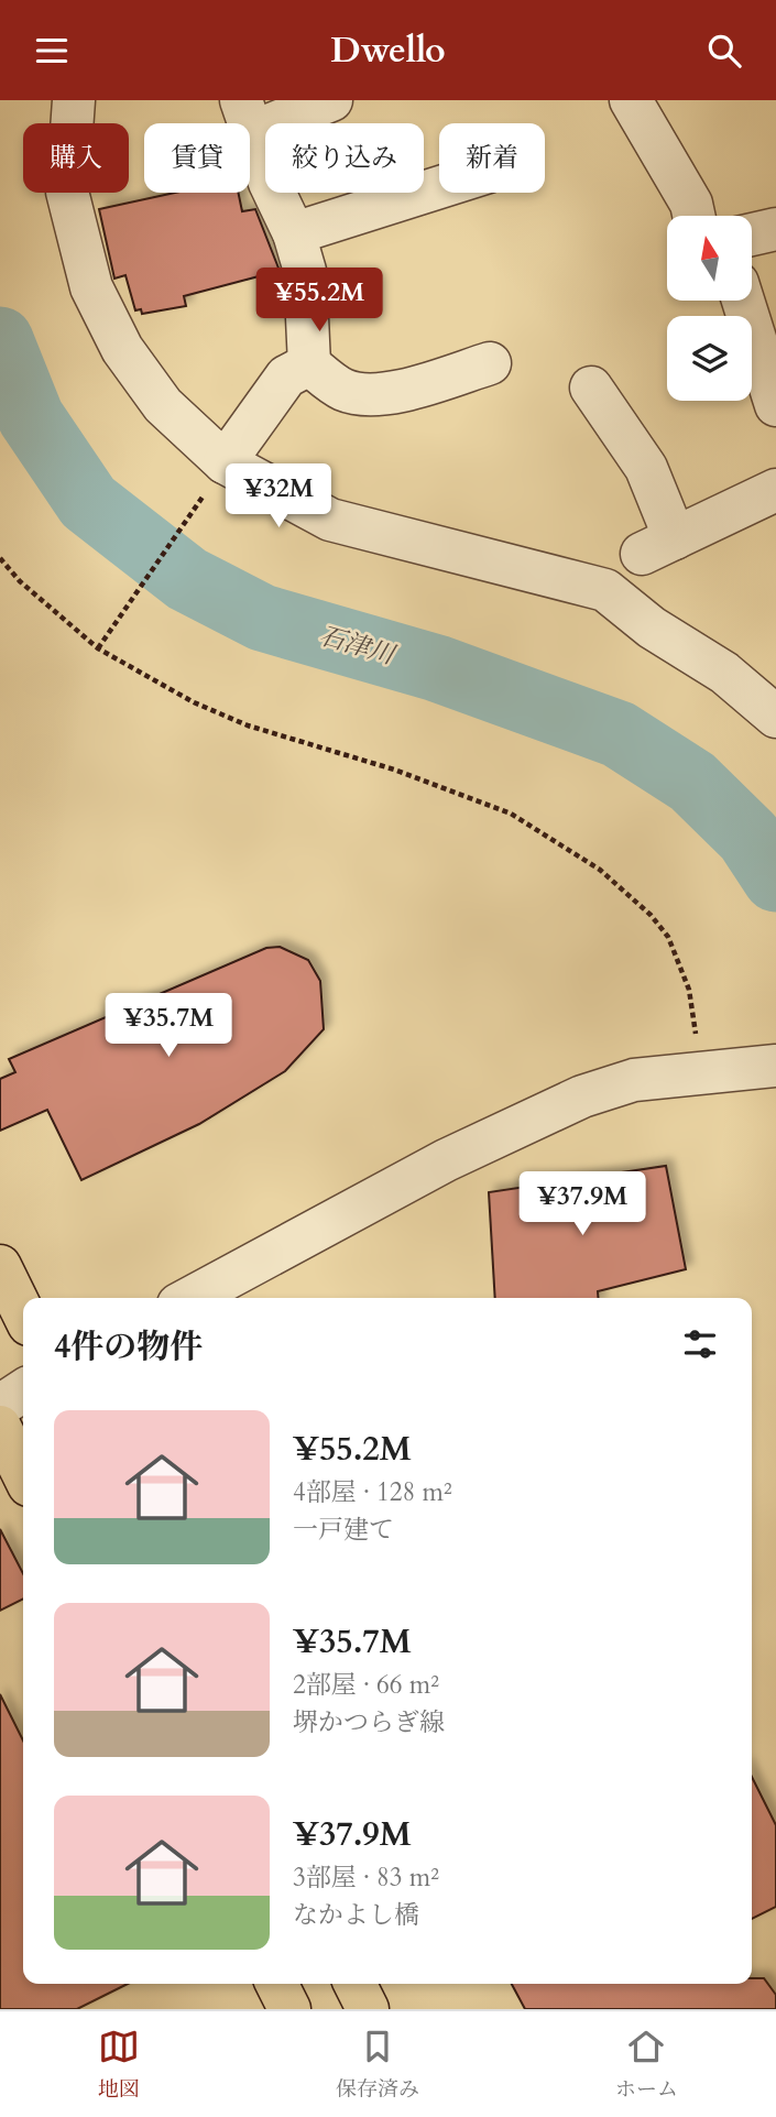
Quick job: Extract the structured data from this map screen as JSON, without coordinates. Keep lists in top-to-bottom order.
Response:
{
  "water": ["石津川"],
  "north": "top",
  "page": {
    "header": "Dwello",
    "chip": [
      "購入",
      "賃貸",
      "絞り込み",
      "新着"
    ],
    "price": [
      "¥55.2M",
      "¥32M",
      "¥35.7M",
      "¥37.9M"
    ],
    "heading": "4件の物件",
    "list": [
      {
        "name": "¥55.2M",
        "note": "4部屋 · 128 m² · 一戸建て"
      },
      {
        "name": "¥35.7M",
        "note": "2部屋 · 66 m² · 堺かつらぎ線"
      },
      {
        "name": "¥37.9M",
        "note": "3部屋 · 83 m² · なかよし橋"
      }
    ],
    "tabs": ["地図", "保存済み", "ホーム"]
  }
}
